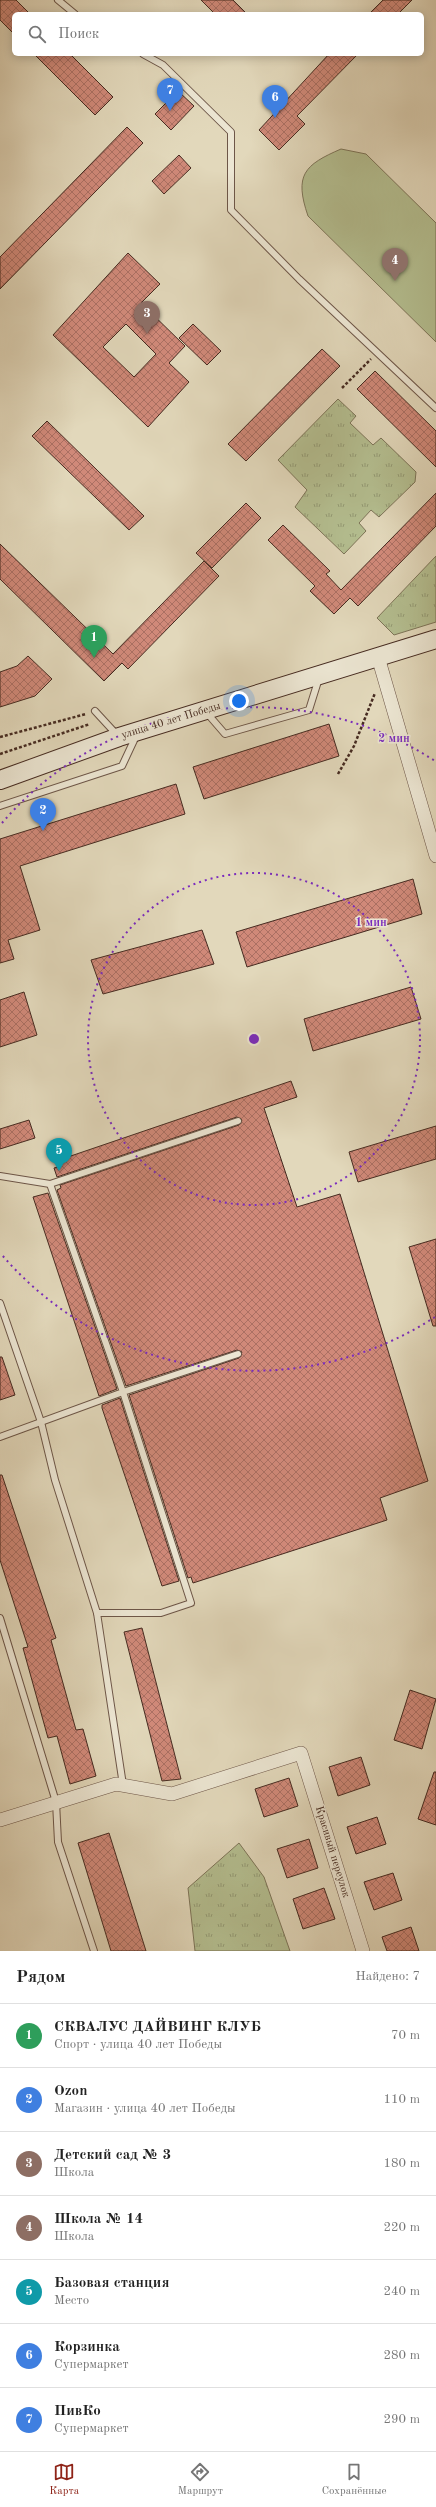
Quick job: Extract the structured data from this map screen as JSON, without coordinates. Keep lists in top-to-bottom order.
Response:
{
  "streets": {
    "main road": ["улица 40 лет Победы"],
    "street": ["Красивый переулок"]
  },
  "page": {
    "search": "Поиск",
    "pins": [
      "7",
      "6",
      "4",
      "3",
      "1",
      "2",
      "5"
    ],
    "heading": ["Рядом", "Найдено: 7"],
    "list": [
      {
        "mark": "1",
        "name": "СКВАЛУС ДАЙВИНГ КЛУБ",
        "note": "Спорт · улица 40 лет Победы",
        "value": "70 m"
      },
      {
        "mark": "2",
        "name": "Ozon",
        "note": "Магазин · улица 40 лет Победы",
        "value": "110 m"
      },
      {
        "mark": "3",
        "name": "Детский сад № 3",
        "note": "Школа",
        "value": "180 m"
      },
      {
        "mark": "4",
        "name": "Школа № 14",
        "note": "Школа",
        "value": "220 m"
      },
      {
        "mark": "5",
        "name": "Базовая станция",
        "note": "Место",
        "value": "240 m"
      },
      {
        "mark": "6",
        "name": "Корзинка",
        "note": "Супермаркет",
        "value": "280 m"
      },
      {
        "mark": "7",
        "name": "ПивКо",
        "note": "Супермаркет",
        "value": "290 m"
      }
    ],
    "nav": ["Карта", "Маршрут", "Сохранённые"]
  },
  "rings": ["2 мин", "1 мин"]
}
